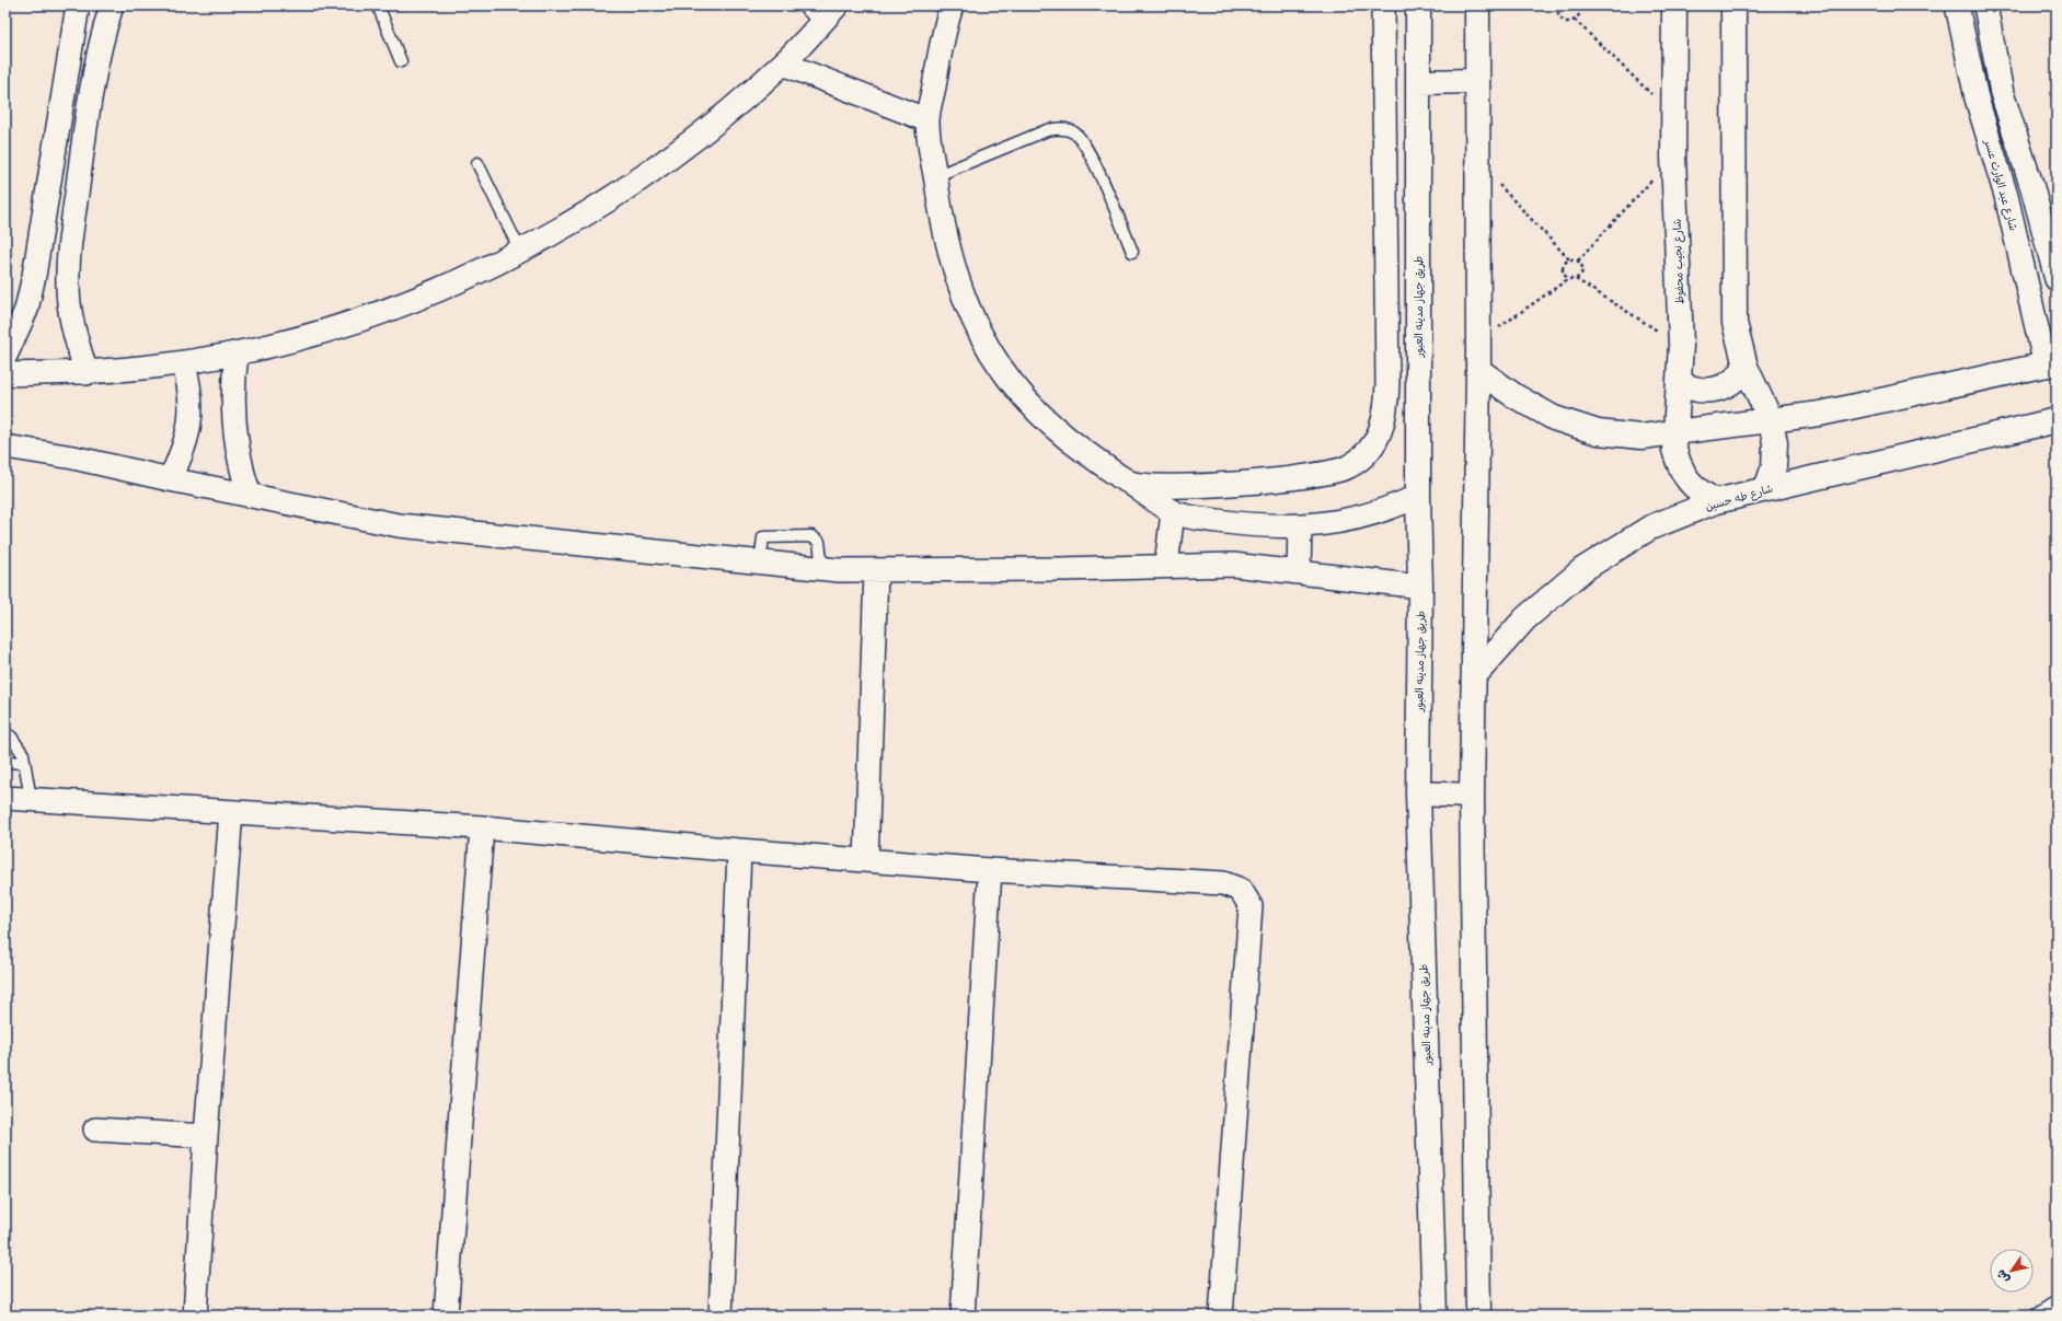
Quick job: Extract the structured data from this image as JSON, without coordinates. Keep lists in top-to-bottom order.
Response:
{
  "streets": {
    "main road": ["شارع نجيب محفوظ", "طريق جهاز مدينه العبور", "شارع طه حسين"],
    "street": ["شارع عبد الوارث عسر"]
  },
  "crossings": [
    ["شارع نجيب محفوظ", "شارع طه حسين"]
  ],
  "north": "bottom left"
}
